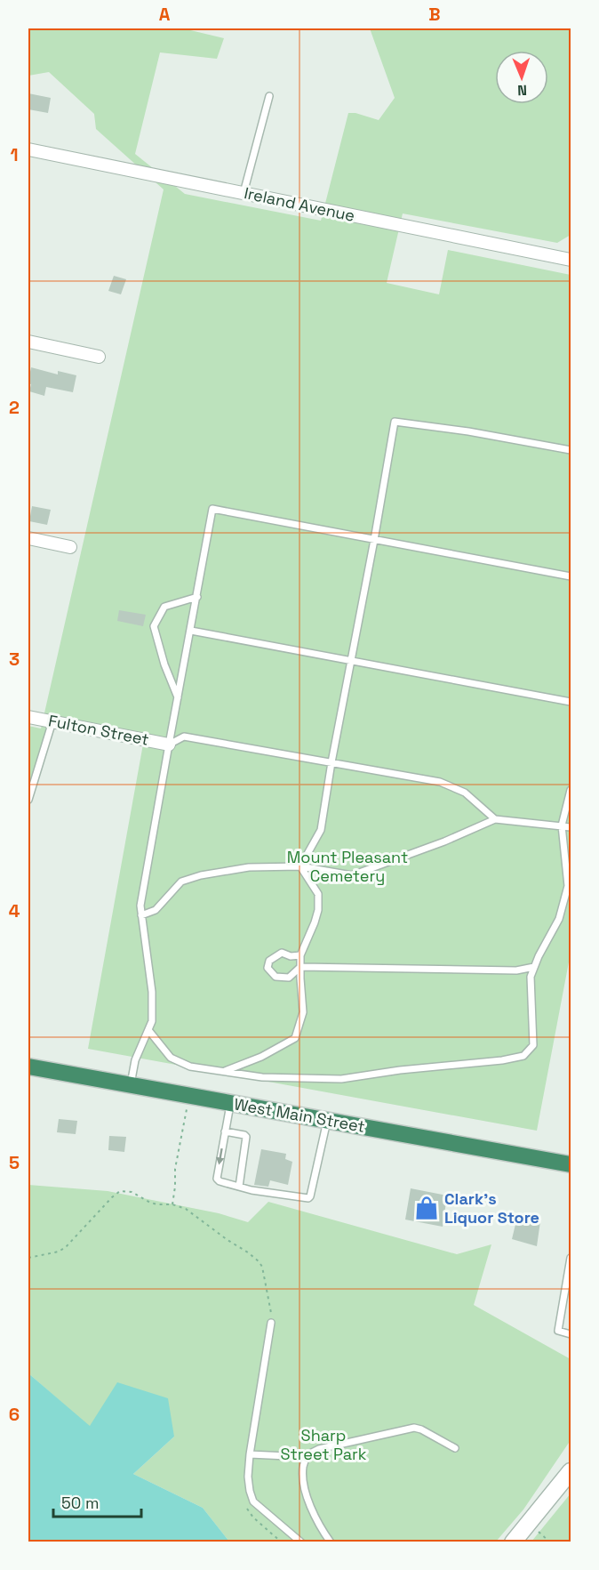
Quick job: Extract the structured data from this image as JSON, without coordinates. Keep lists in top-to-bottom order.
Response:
{
  "streets": {
    "highway": ["West Main Street"],
    "street": ["Ireland Avenue", "Fulton Street"]
  },
  "parks": ["Mount Pleasant Cemetery", "Sharp Street Park"],
  "places": {
    "shop": ["Clark's Liquor Store"]
  },
  "scale_bar": "50 m",
  "north": "bottom",
  "grid": {
    "columns": ["A", "B"],
    "rows": [
      "1",
      "2",
      "3",
      "4",
      "5",
      "6"
    ]
  }
}
